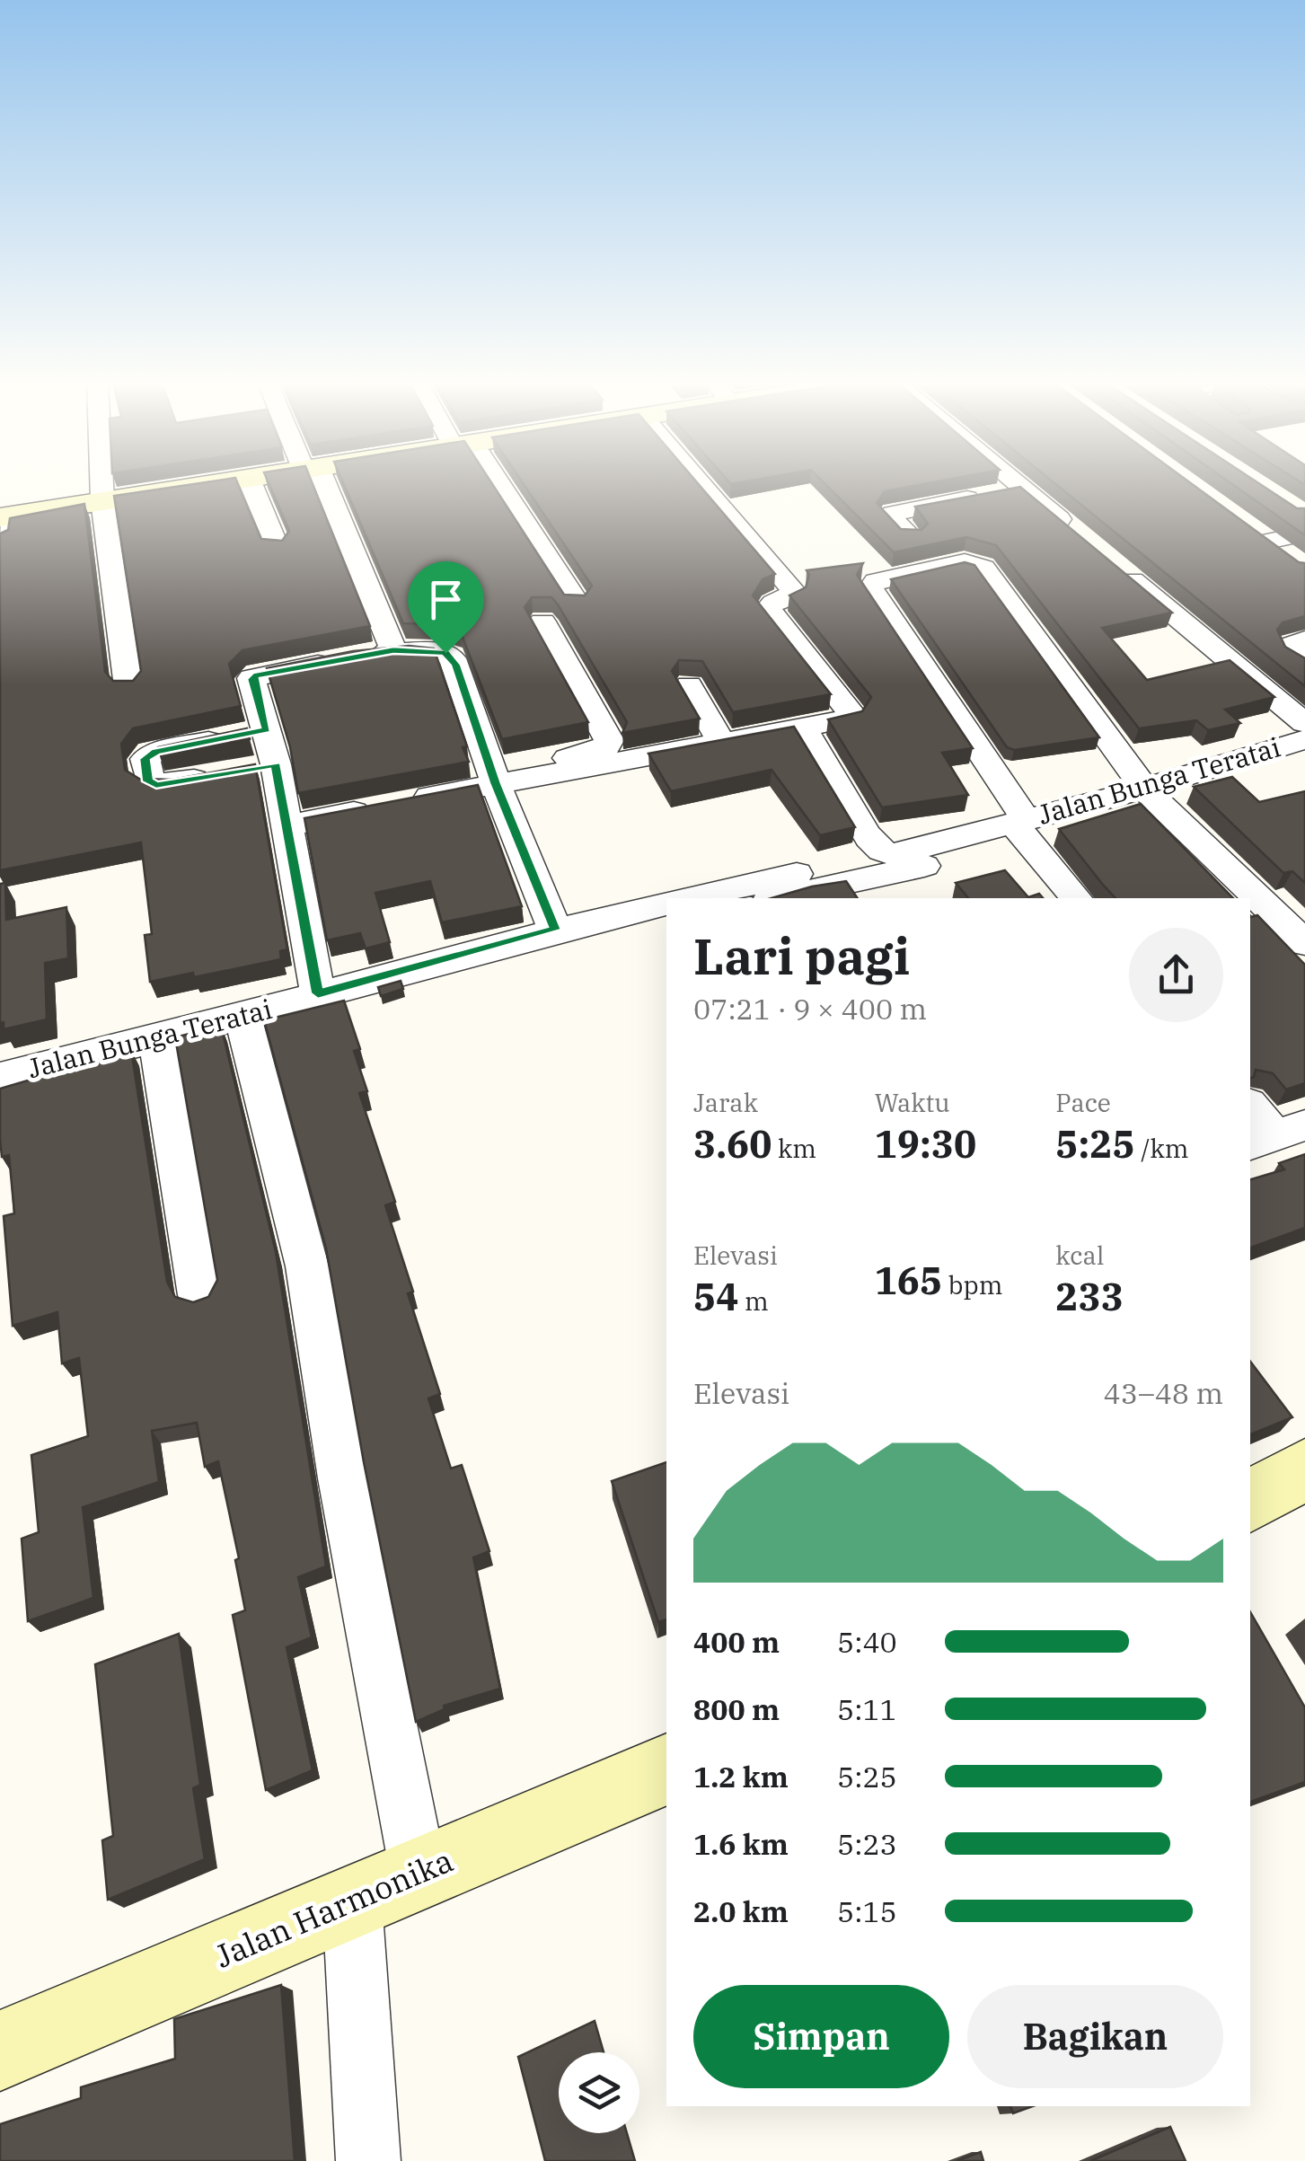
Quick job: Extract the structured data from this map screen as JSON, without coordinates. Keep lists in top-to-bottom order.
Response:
{
  "streets": {
    "street": ["Jalan Bunga Teratai", "Jalan Harmonika"]
  },
  "page": {
    "heading": ["Lari pagi", "07:21 · 9 × 400 m"],
    "stats": [
      ["Jarak", "3.60 km"],
      ["Waktu", "19:30"],
      ["Pace", "5:25 /km"],
      ["Elevasi", "54 m"],
      ["165 bpm"],
      ["kcal", "233"]
    ],
    "chart": ["Elevasi", "43–48 m"],
    "list": [
      {
        "name": "400 m",
        "note": "5:40"
      },
      {
        "name": "800 m",
        "note": "5:11"
      },
      {
        "name": "1.2 km",
        "note": "5:25"
      },
      {
        "name": "1.6 km",
        "note": "5:23"
      },
      {
        "name": "2.0 km",
        "note": "5:15"
      }
    ],
    "buttons": ["Simpan", "Bagikan"]
  }
}
